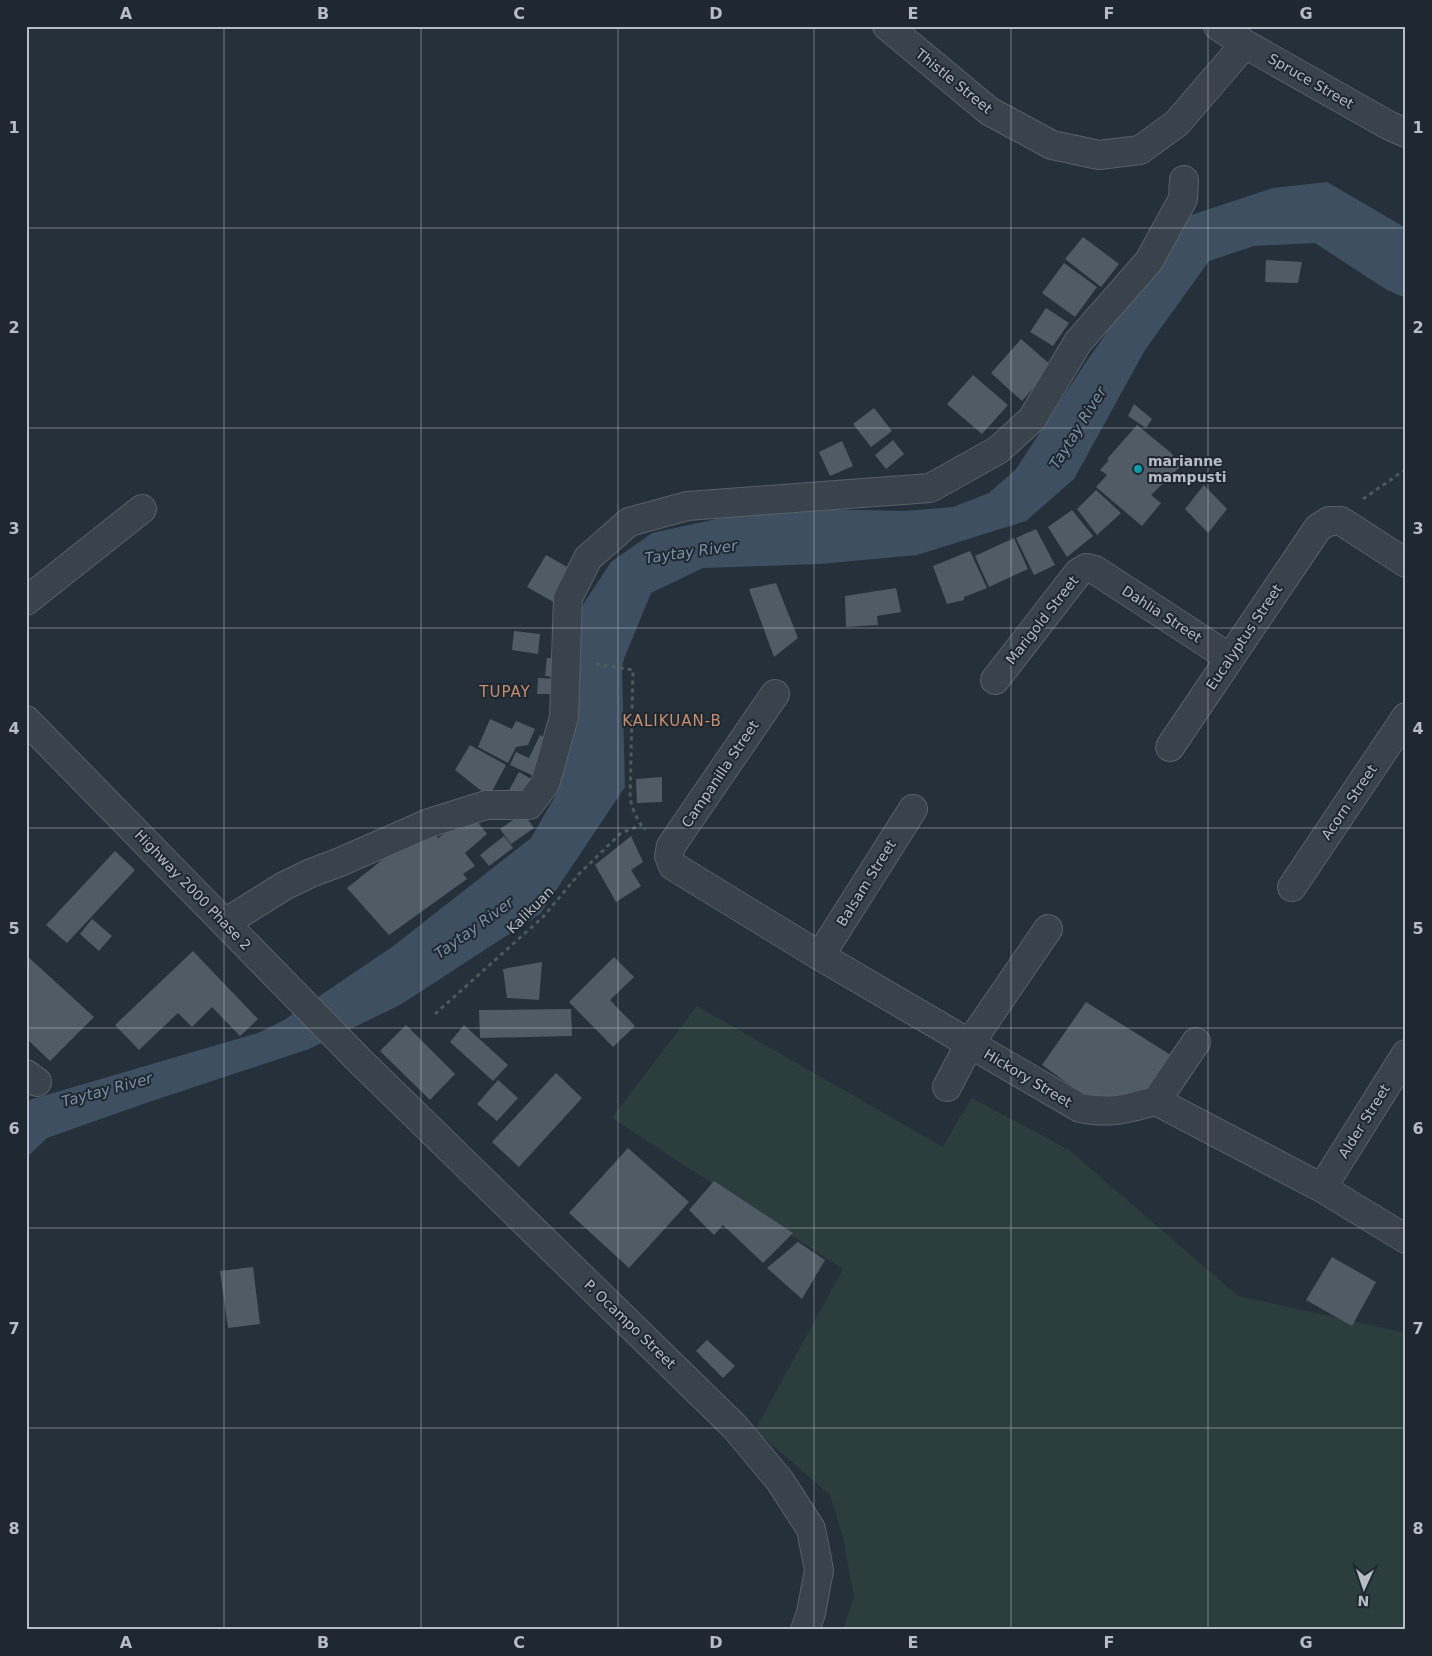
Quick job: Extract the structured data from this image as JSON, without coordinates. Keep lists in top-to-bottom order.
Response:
{
  "streets": {
    "street": [
      "Thistle Street",
      "Spruce Street",
      "Dahlia Street",
      "Marigold Street",
      "Eucalyptus Street",
      "Campanilla Street",
      "Acorn Street",
      "Balsam Street",
      "Highway 2000 Phase 2",
      "Hickory Street",
      "Alder Street",
      "P. Ocampo Street"
    ],
    "path": ["Kalikuan"]
  },
  "crossings": [
    ["Thistle Street", "Spruce Street"],
    ["Dahlia Street", "Marigold Street"],
    ["Dahlia Street", "Eucalyptus Street"],
    ["Campanilla Street", "Hickory Street"],
    ["Balsam Street", "Hickory Street"],
    ["Highway 2000 Phase 2", "P. Ocampo Street"]
  ],
  "districts": ["TUPAY", "KALIKUAN-B"],
  "water": ["Taytay River"],
  "places": ["marianne mampusti"],
  "north": "bottom",
  "grid": {
    "columns": [
      "A",
      "B",
      "C",
      "D",
      "E",
      "F",
      "G"
    ],
    "rows": [
      "1",
      "2",
      "3",
      "4",
      "5",
      "6",
      "7",
      "8"
    ]
  }
}
